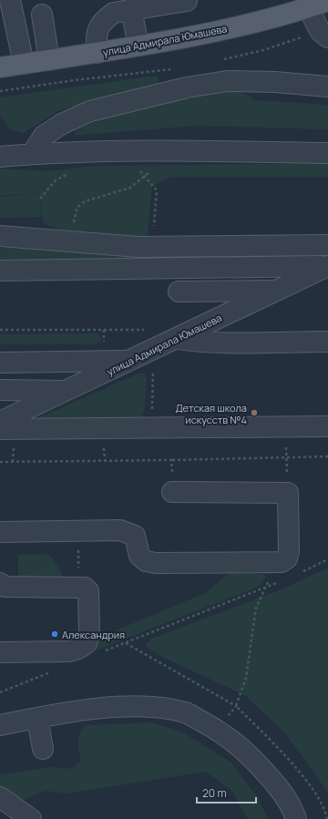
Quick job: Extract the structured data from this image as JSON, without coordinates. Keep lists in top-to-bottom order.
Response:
{
  "streets": {
    "main road": ["улица Адмирала Юмашева"]
  },
  "places": ["Детская школа искусств №4", "Александрия"],
  "scale_bar": "20 m"
}
